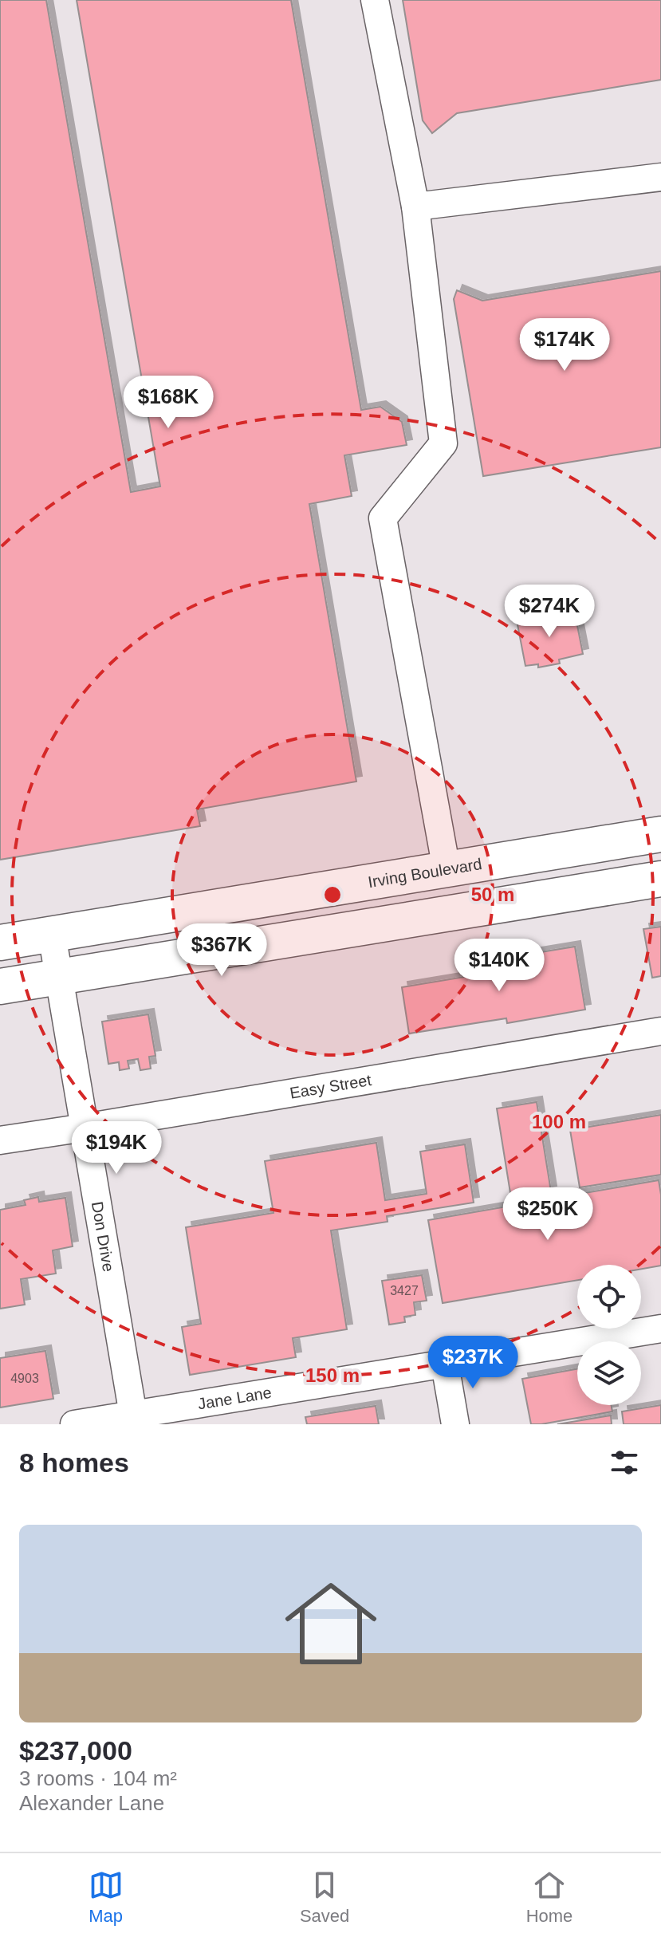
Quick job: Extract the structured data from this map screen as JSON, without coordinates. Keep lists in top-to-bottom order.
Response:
{
  "streets": {
    "main road": ["Irving Boulevard"],
    "street": ["Easy Street", "Don Drive", "Jane Lane"]
  },
  "crossings": [
    ["Irving Boulevard", "Don Drive"],
    ["Easy Street", "Don Drive"],
    ["Don Drive", "Jane Lane"]
  ],
  "house_numbers": ["3427", "4903"],
  "page": {
    "price": [
      "$174K",
      "$168K",
      "$274K",
      "$367K",
      "$140K",
      "$194K",
      "$250K",
      "$237K"
    ],
    "heading": "8 homes",
    "list": [
      {
        "name": "$237,000",
        "note": "3 rooms · 104 m² · Alexander Lane"
      }
    ],
    "tabs": ["Map", "Saved", "Home"]
  },
  "rings": ["50 m", "100 m", "150 m"]
}
